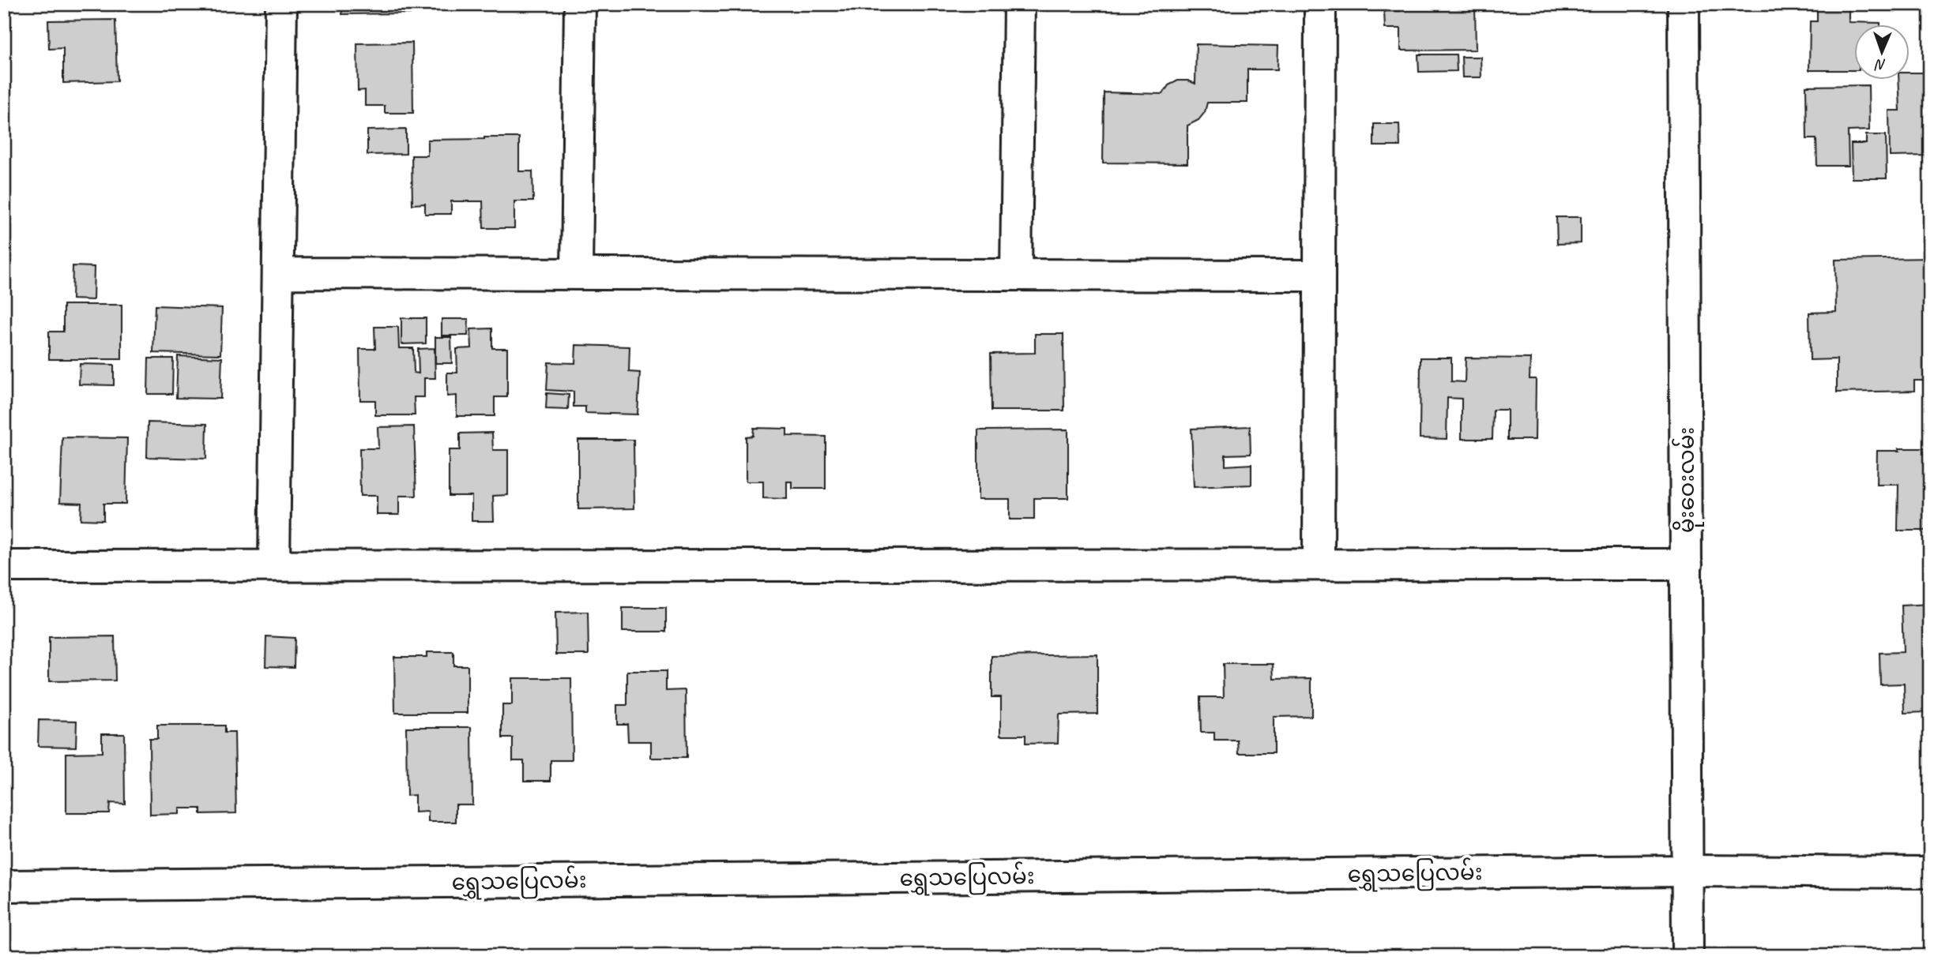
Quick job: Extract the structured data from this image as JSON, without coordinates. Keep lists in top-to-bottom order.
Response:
{
  "streets": {
    "street": ["မိုးဝေးလမ်း", "ရွှေသပြေလမ်း"]
  },
  "crossings": [
    ["မိုးဝေးလမ်း", "ရွှေသပြေလမ်း"]
  ],
  "north": "bottom"
}
